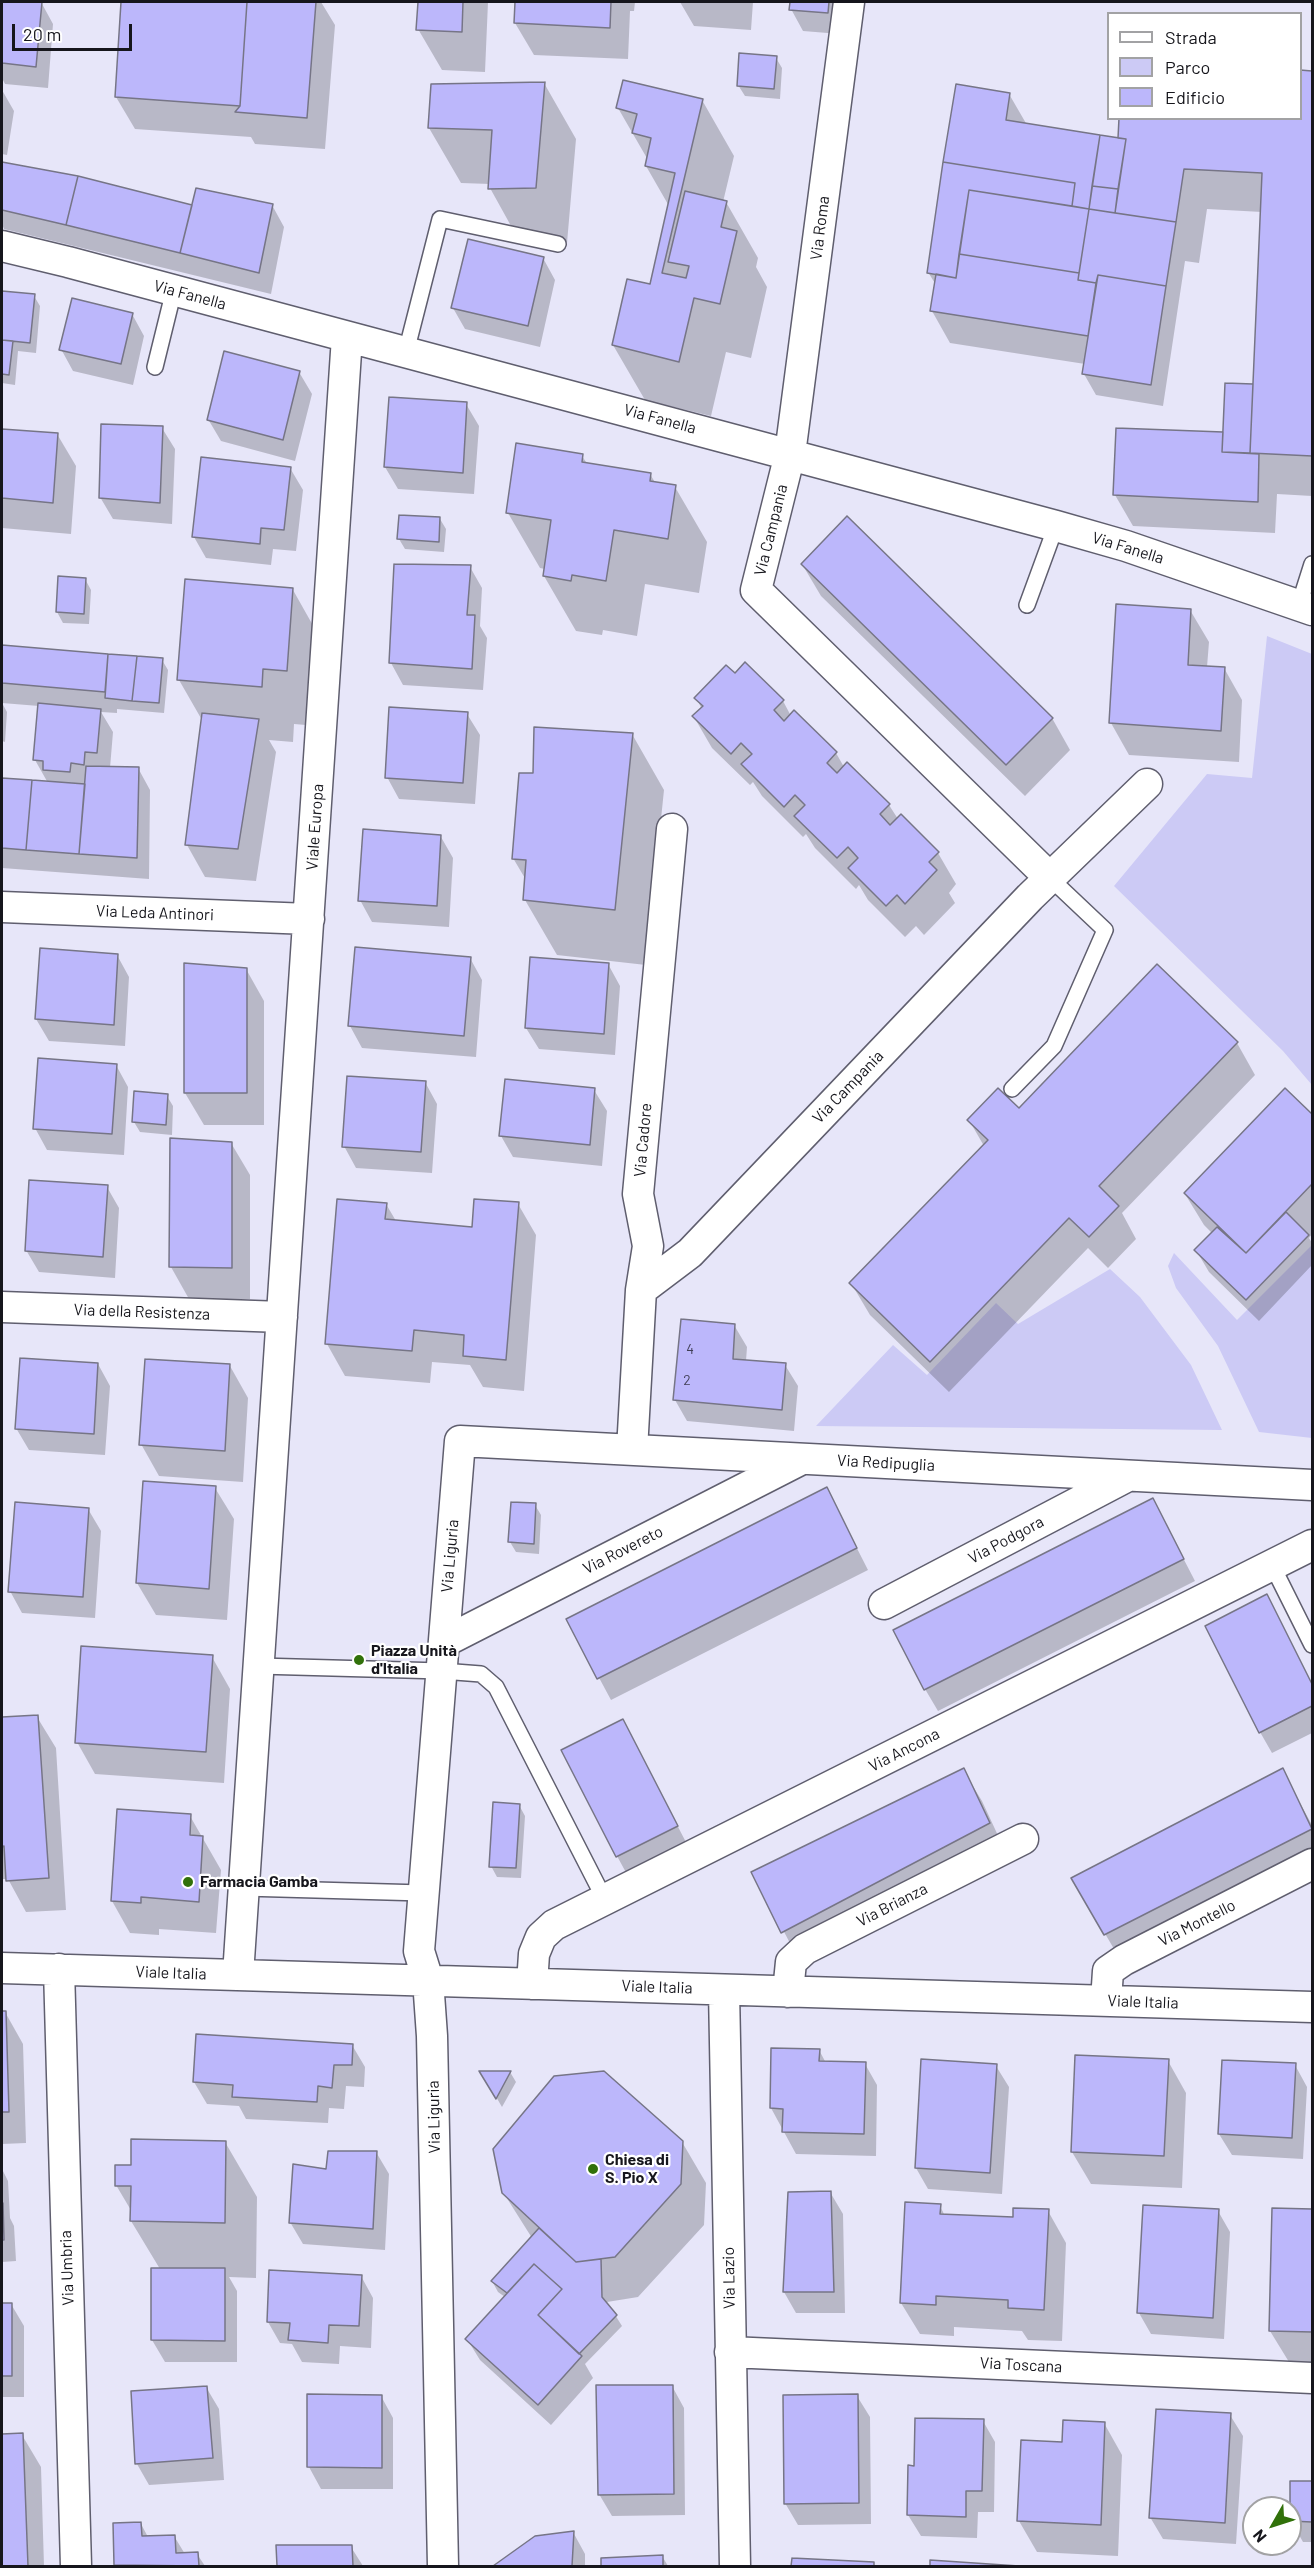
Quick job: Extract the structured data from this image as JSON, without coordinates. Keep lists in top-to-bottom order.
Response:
{
  "streets": {
    "street": [
      "Via Roma",
      "Via Fanella",
      "Via Campania",
      "Viale Europa",
      "Via Leda Antinori",
      "Via Cadore",
      "Via della Resistenza",
      "Via Redipuglia",
      "Via Podgora",
      "Via Rovereto",
      "Via Liguria",
      "Via Ancona",
      "Via Brianza",
      "Via Montello",
      "Viale Italia",
      "Via Umbria",
      "Via Lazio",
      "Via Toscana"
    ]
  },
  "crossings": [
    ["Via Roma", "Via Fanella"],
    ["Via Roma", "Via Campania"],
    ["Via Fanella", "Via Campania"],
    ["Via Fanella", "Viale Europa"],
    ["Via Campania", "Via Cadore"],
    ["Viale Europa", "Via Leda Antinori"],
    ["Viale Europa", "Via della Resistenza"],
    ["Via Cadore", "Via Redipuglia"],
    ["Via Redipuglia", "Via Podgora"],
    ["Via Redipuglia", "Via Rovereto"],
    ["Via Redipuglia", "Via Liguria"],
    ["Via Rovereto", "Via Liguria"],
    ["Via Liguria", "Viale Italia"],
    ["Via Ancona", "Viale Italia"],
    ["Via Brianza", "Viale Italia"],
    ["Via Montello", "Viale Italia"],
    ["Viale Italia", "Via Umbria"],
    ["Viale Italia", "Via Lazio"],
    ["Via Lazio", "Via Toscana"]
  ],
  "places": ["Piazza Unità d'Italia", "Farmacia Gamba", "Chiesa di S. Pio X"],
  "house_numbers": ["4", "2"],
  "legend": ["Strada", "Parco", "Edificio"],
  "scale_bar": "20 m",
  "north": "bottom left"
}
